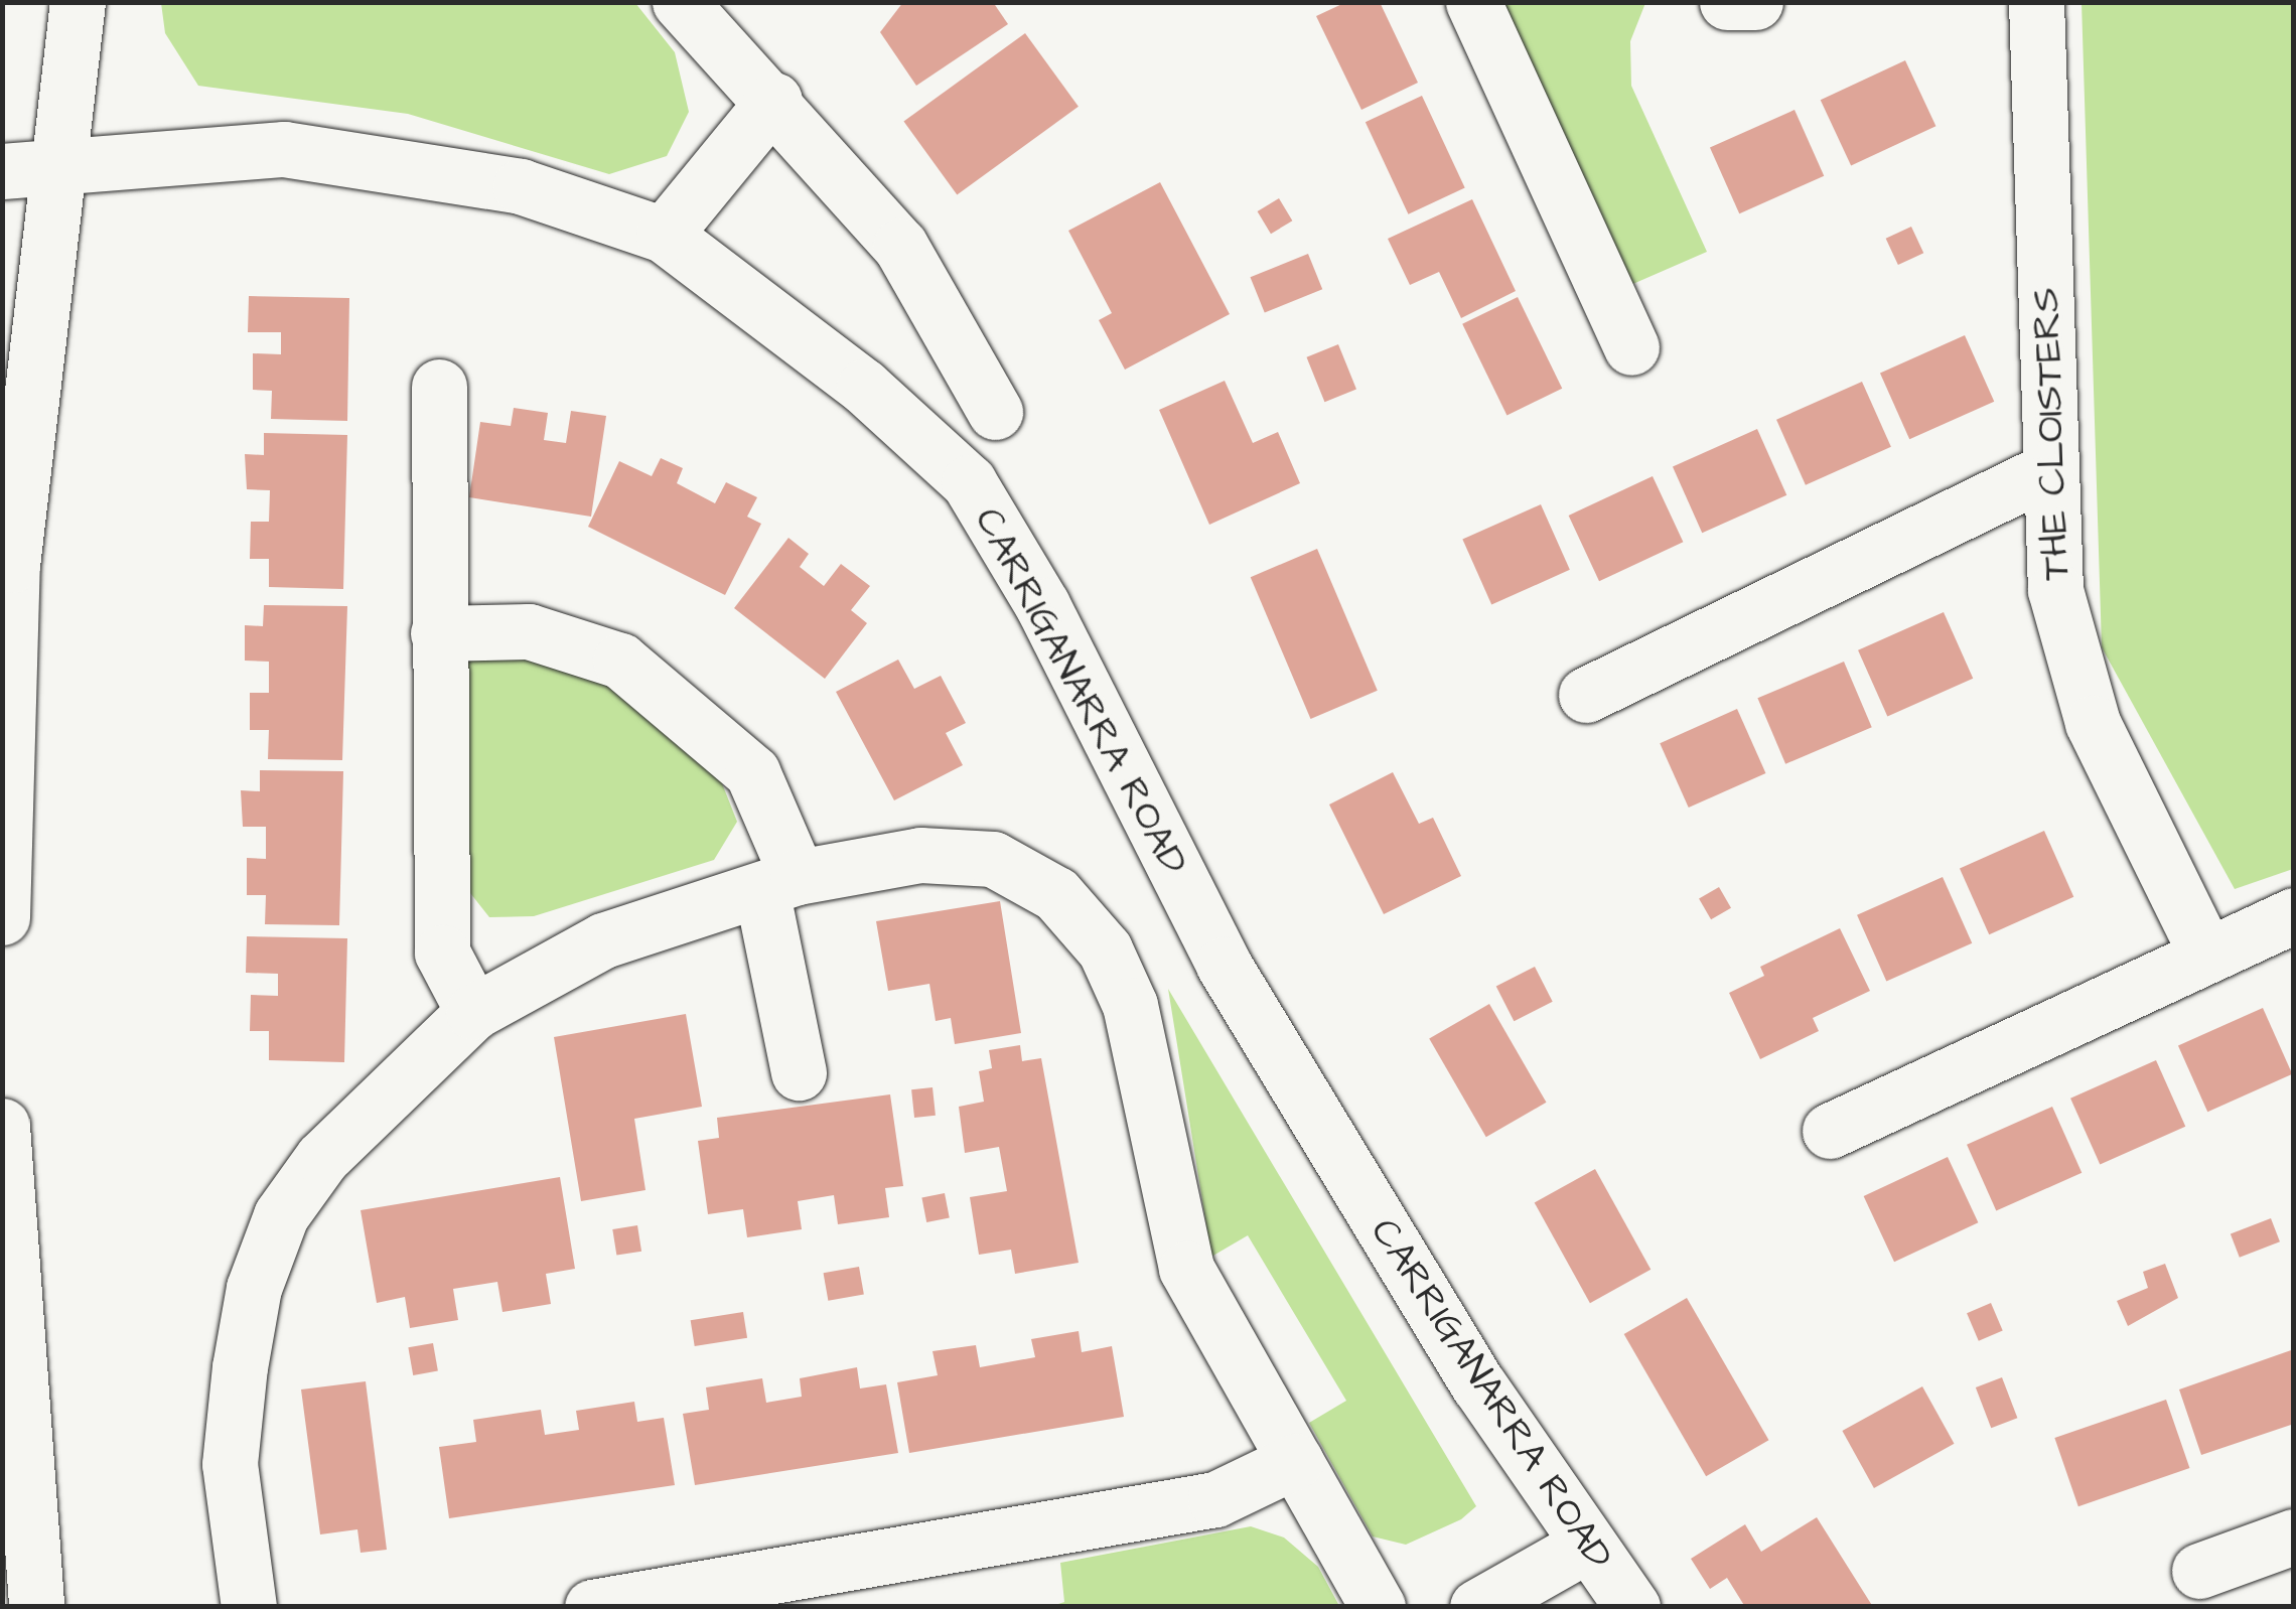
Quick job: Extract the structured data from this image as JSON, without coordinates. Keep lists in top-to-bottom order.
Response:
{
  "streets": {
    "street": ["THE CLOISTERS", "CARRIGANARRA ROAD"]
  }
}
